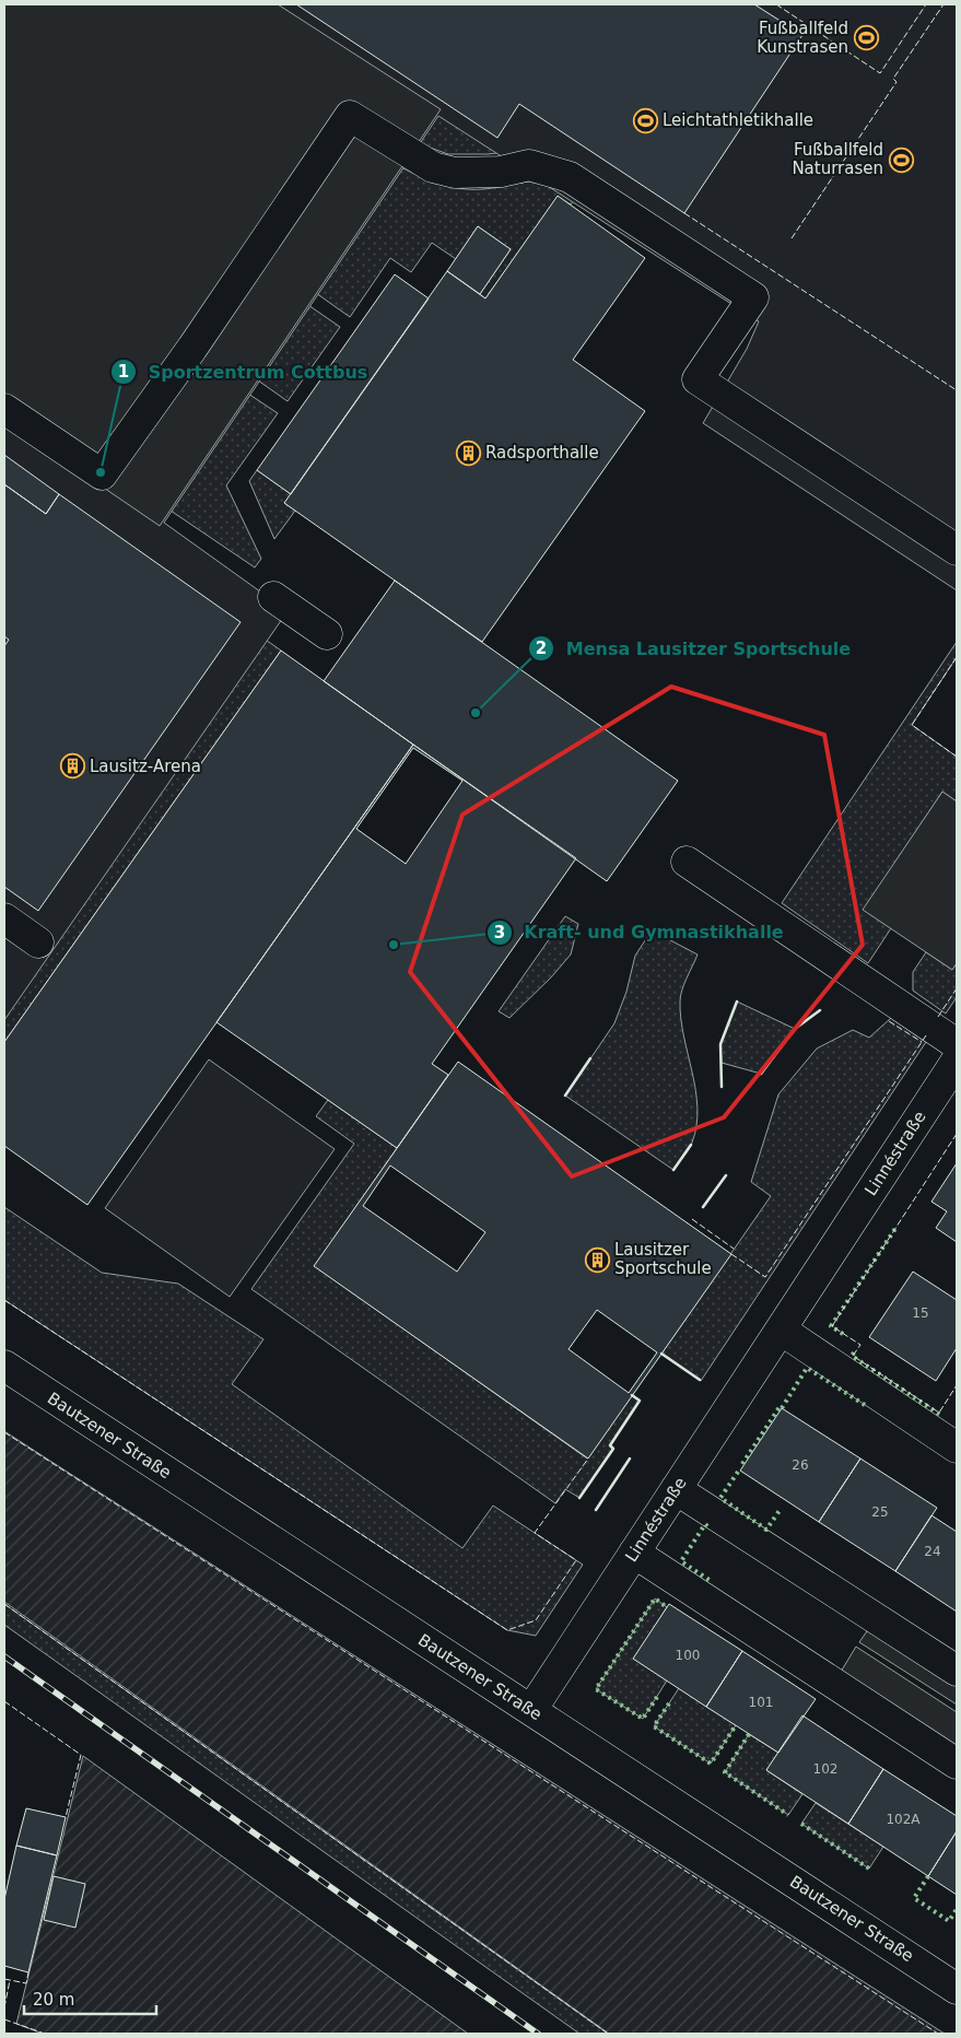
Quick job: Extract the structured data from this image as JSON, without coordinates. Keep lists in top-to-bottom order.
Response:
{
  "streets": {
    "street": ["Linnéstraße", "Bautzener Straße"]
  },
  "crossings": [
    ["Linnéstraße", "Bautzener Straße"]
  ],
  "places": {
    "sports": ["Fußballfeld Kunstrasen", "Leichtathletikhalle", "Fußballfeld Naturrasen"],
    "building": ["Radsporthalle", "Lausitz-Arena", "Lausitzer Sportschule"],
    "other": ["Sportzentrum Cottbus", "Mensa Lausitzer Sportschule", "Kraft- und Gymnastikhalle"]
  },
  "house_numbers": [
    "15",
    "26",
    "25",
    "24",
    "100",
    "101",
    "102",
    "102A"
  ],
  "scale_bar": "20 m"
}
